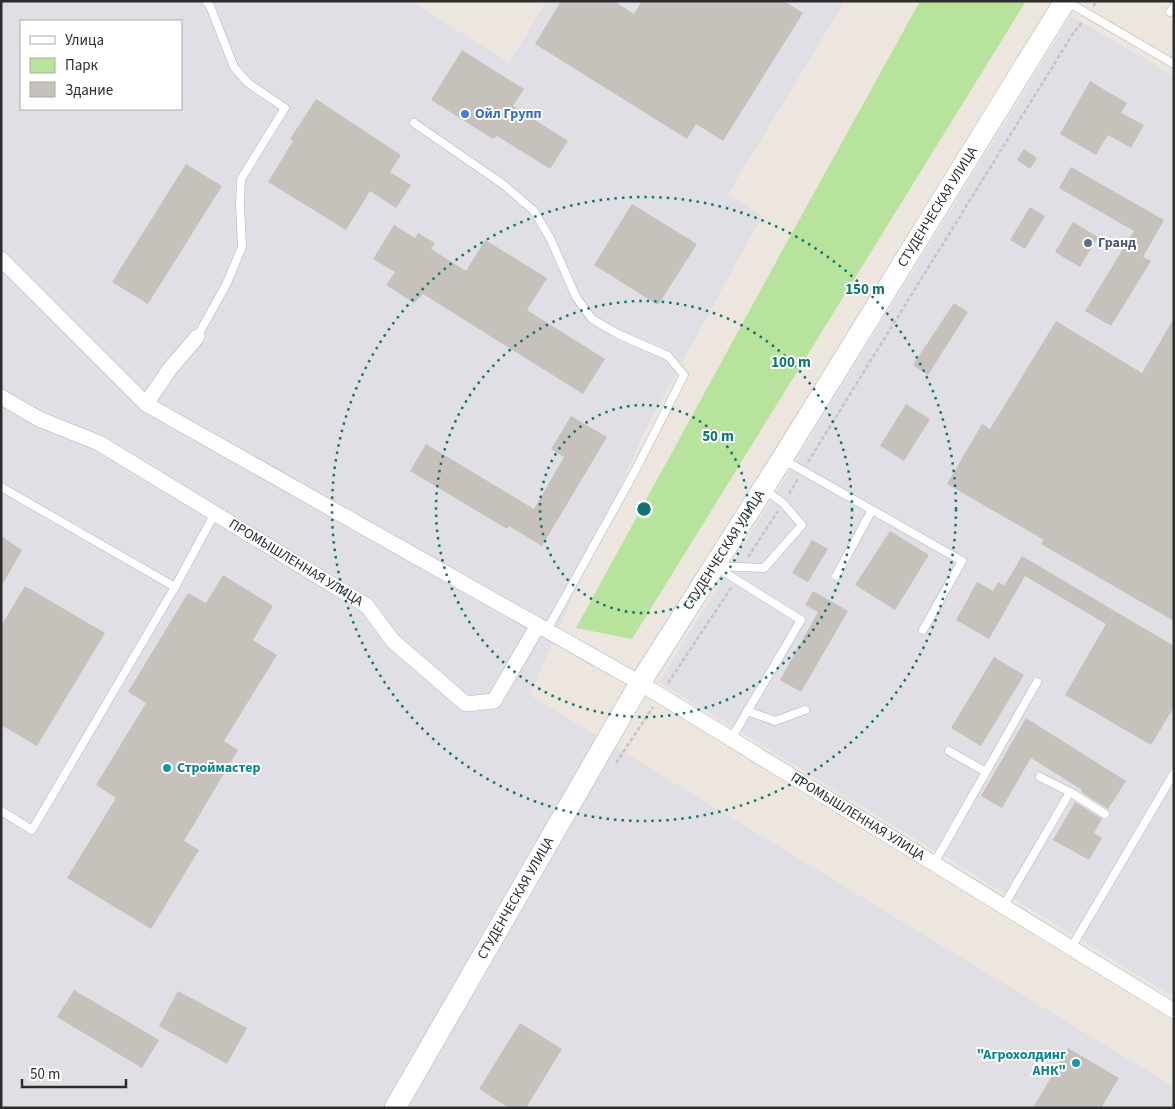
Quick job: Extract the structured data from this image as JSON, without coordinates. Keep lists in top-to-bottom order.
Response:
{
  "streets": {
    "main road": ["СТУДЕНЧЕСКАЯ УЛИЦА"],
    "street": ["ПРОМЫШЛЕННАЯ УЛИЦА"]
  },
  "crossings": [
    ["СТУДЕНЧЕСКАЯ УЛИЦА", "ПРОМЫШЛЕННАЯ УЛИЦА"]
  ],
  "places": [
    "Ойл Групп",
    "Гранд",
    "Строймастер",
    "\"Агрохолдинг АНК\""
  ],
  "legend": ["Улица", "Парк", "Здание"],
  "scale_bar": "50 m",
  "rings": ["150 m", "100 m", "50 m"]
}
